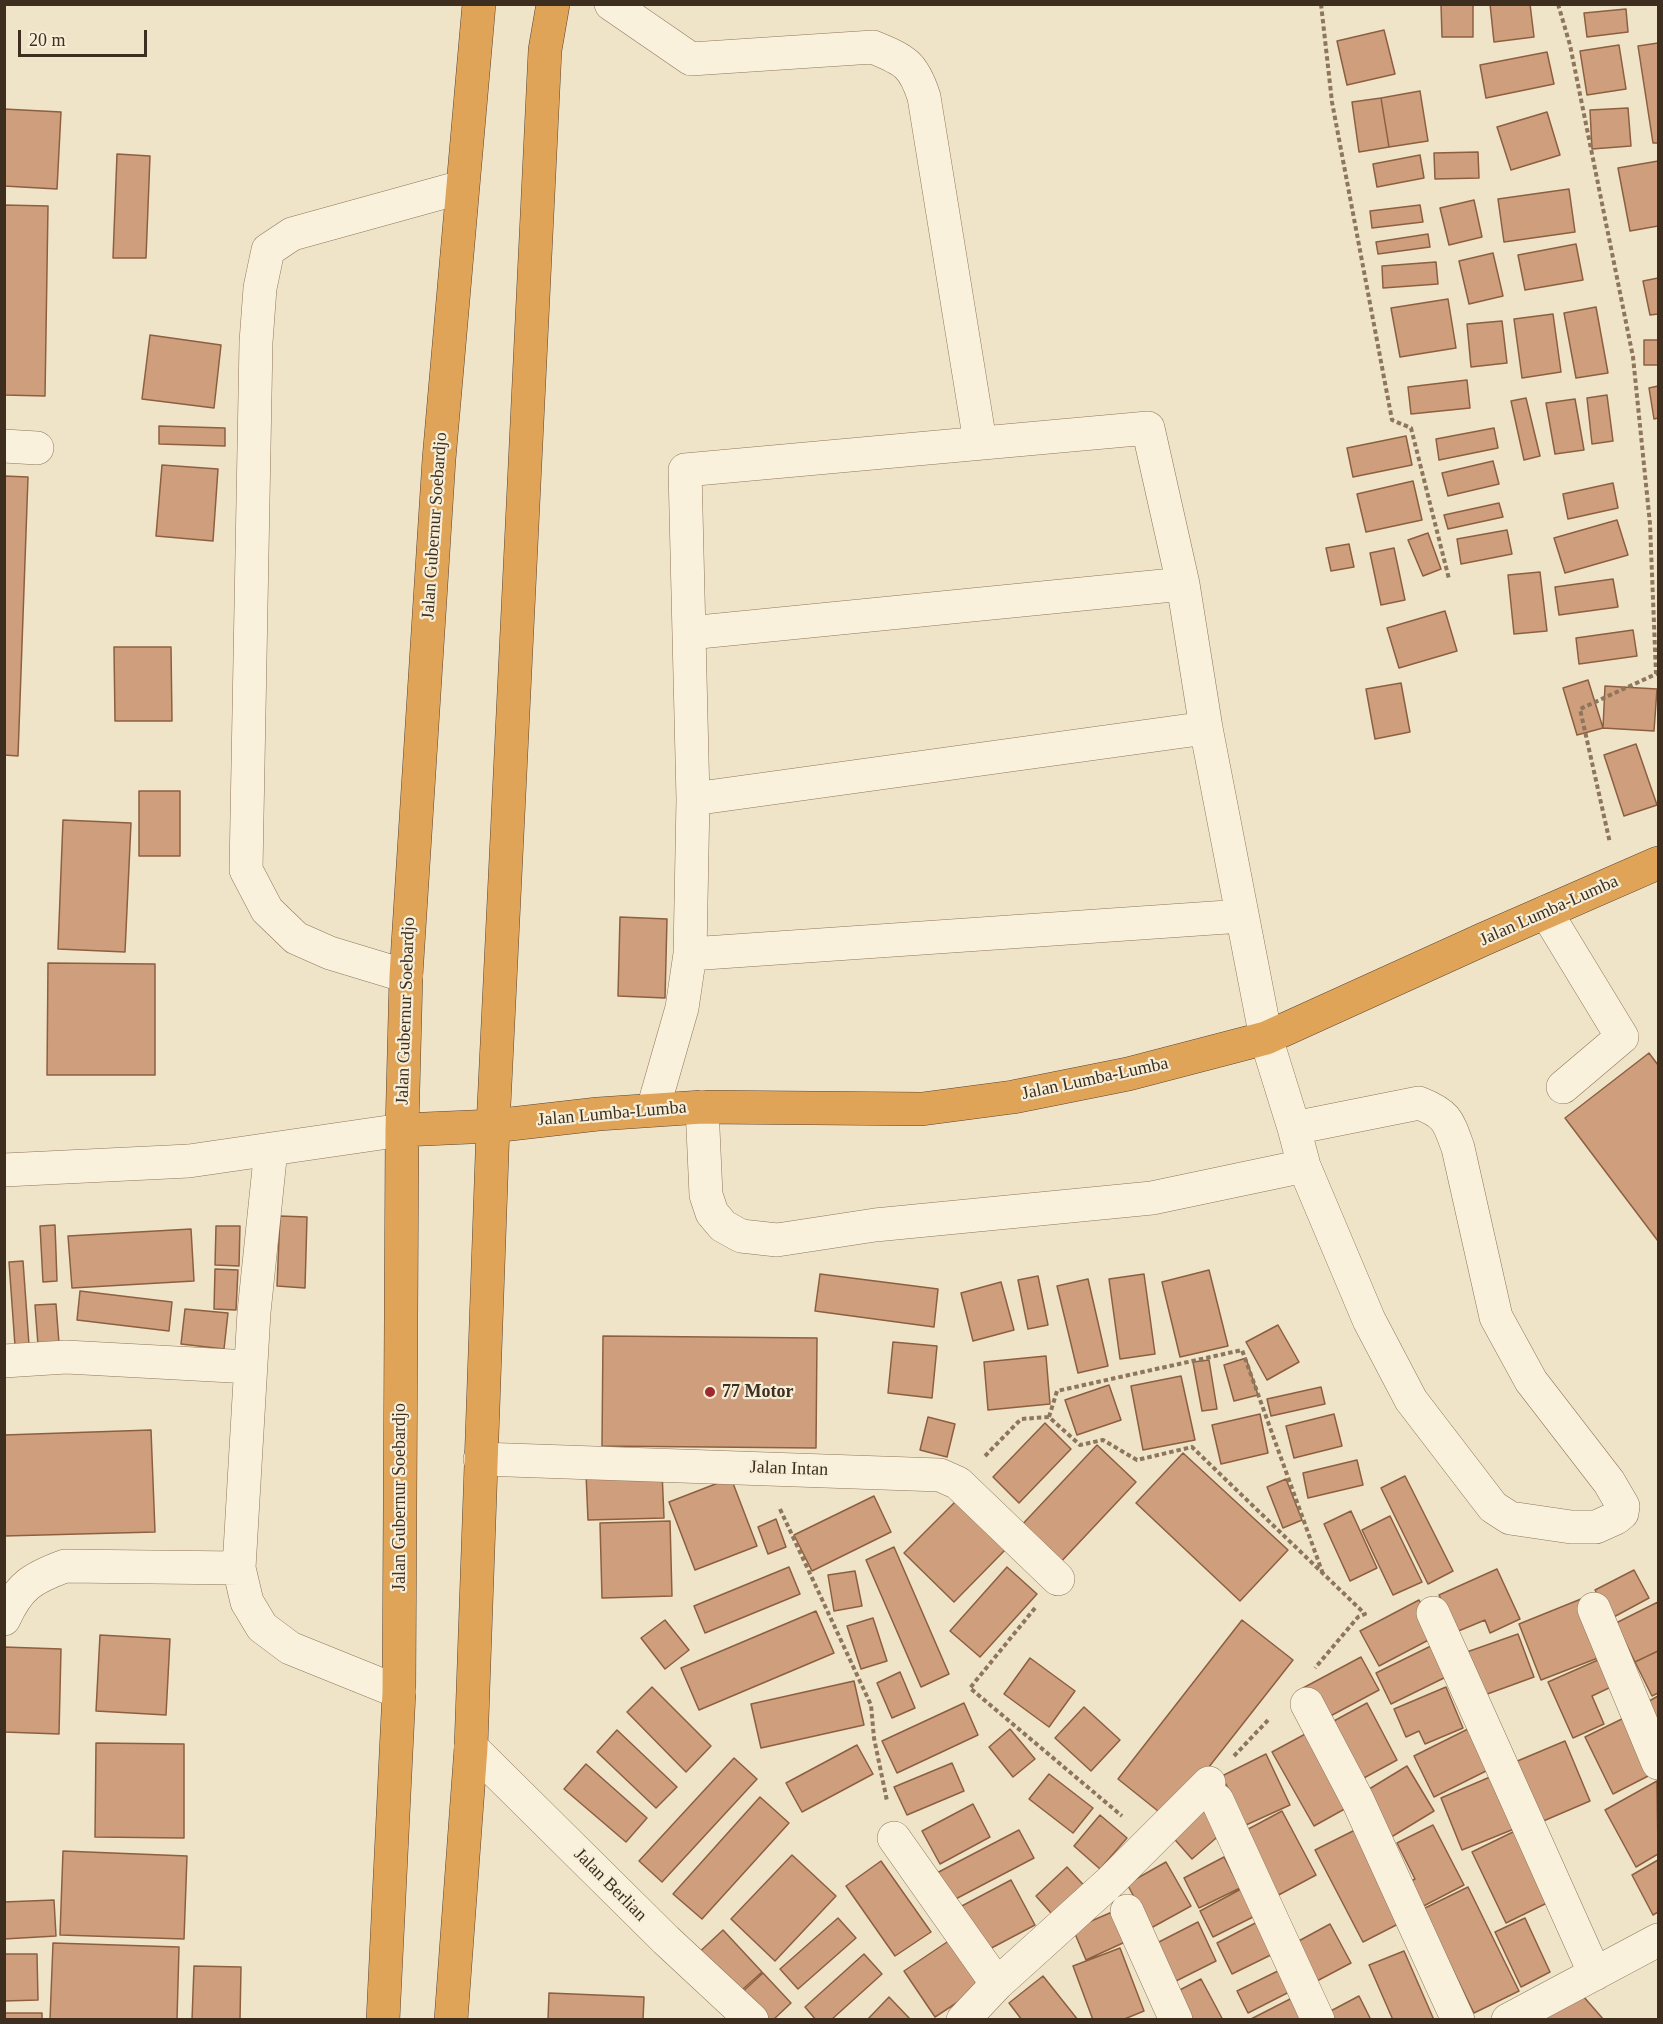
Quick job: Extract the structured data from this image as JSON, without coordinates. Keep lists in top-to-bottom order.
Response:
{
  "streets": {
    "highway": ["Jalan Gubernur Soebardjo", "Jalan Lumba-Lumba"],
    "street": ["Jalan Intan", "Jalan Berlian"]
  },
  "crossings": [
    ["Jalan Gubernur Soebardjo", "Jalan Lumba-Lumba"]
  ],
  "places": ["77 Motor"],
  "scale_bar": "20 m"
}
